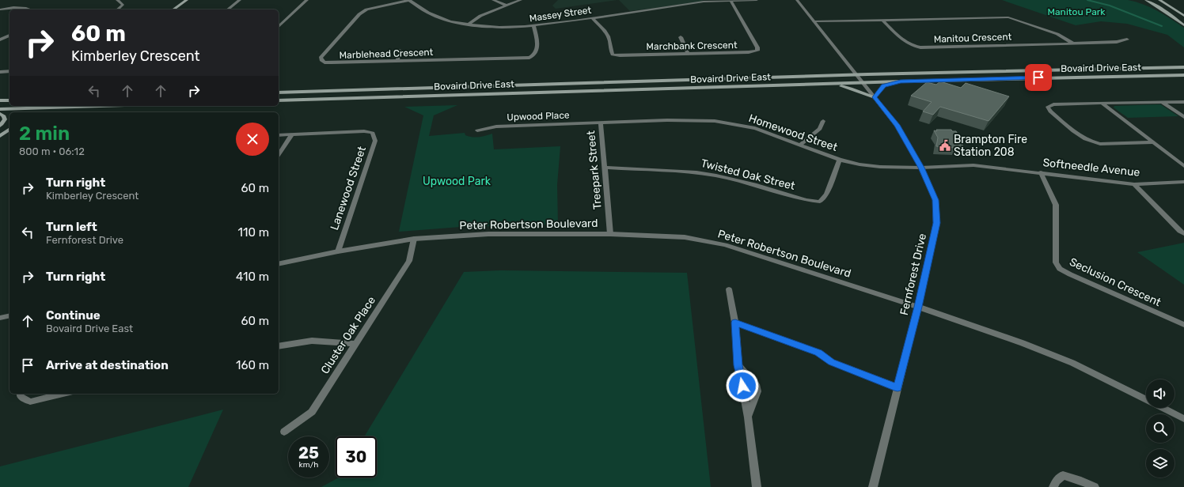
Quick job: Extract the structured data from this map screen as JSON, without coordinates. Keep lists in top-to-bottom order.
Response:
{
  "streets": {
    "main road": ["Bovaird Drive East"],
    "street": [
      "Massey Street",
      "Manitou Crescent",
      "Marchbank Crescent",
      "Marblehead Crescent",
      "Upwood Place",
      "Homewood Street",
      "Softneedle Avenue",
      "Treepark Street",
      "Twisted Oak Street",
      "Lanewood Street",
      "Peter Robertson Boulevard",
      "Fernforest Drive",
      "Seclusion Crescent",
      "Cluster Oak Place"
    ]
  },
  "crossings": [
    ["Massey Street", "Marchbank Crescent"],
    ["Massey Street", "Marblehead Crescent"],
    ["Manitou Crescent", "Fernforest Drive"],
    ["Bovaird Drive East", "Fernforest Drive"],
    ["Upwood Place", "Homewood Street"],
    ["Upwood Place", "Treepark Street"],
    ["Homewood Street", "Softneedle Avenue"],
    ["Homewood Street", "Treepark Street"],
    ["Homewood Street", "Twisted Oak Street"],
    ["Homewood Street", "Fernforest Drive"],
    ["Softneedle Avenue", "Fernforest Drive"],
    ["Softneedle Avenue", "Seclusion Crescent"],
    ["Treepark Street", "Twisted Oak Street"],
    ["Treepark Street", "Peter Robertson Boulevard"],
    ["Lanewood Street", "Peter Robertson Boulevard"],
    ["Peter Robertson Boulevard", "Fernforest Drive"],
    ["Peter Robertson Boulevard", "Cluster Oak Place"]
  ],
  "parks": ["Manitou Park", "Upwood Park"],
  "places": {
    "public building": ["Brampton Fire Station 208"]
  },
  "page": {
    "turn": ["60 m", "Kimberley Crescent"],
    "heading": ["2 min", "800 m · 06:12"],
    "list": [
      {
        "name": "Turn right",
        "note": "Kimberley Crescent",
        "value": "60 m"
      },
      {
        "name": "Turn left",
        "note": "Fernforest Drive",
        "value": "110 m"
      },
      {
        "name": "Turn right",
        "value": "410 m"
      },
      {
        "name": "Continue",
        "note": "Bovaird Drive East",
        "value": "60 m"
      },
      {
        "name": "Arrive at destination",
        "value": "160 m"
      }
    ],
    "speed": "25 km/h",
    "limit": "30"
  }
}
